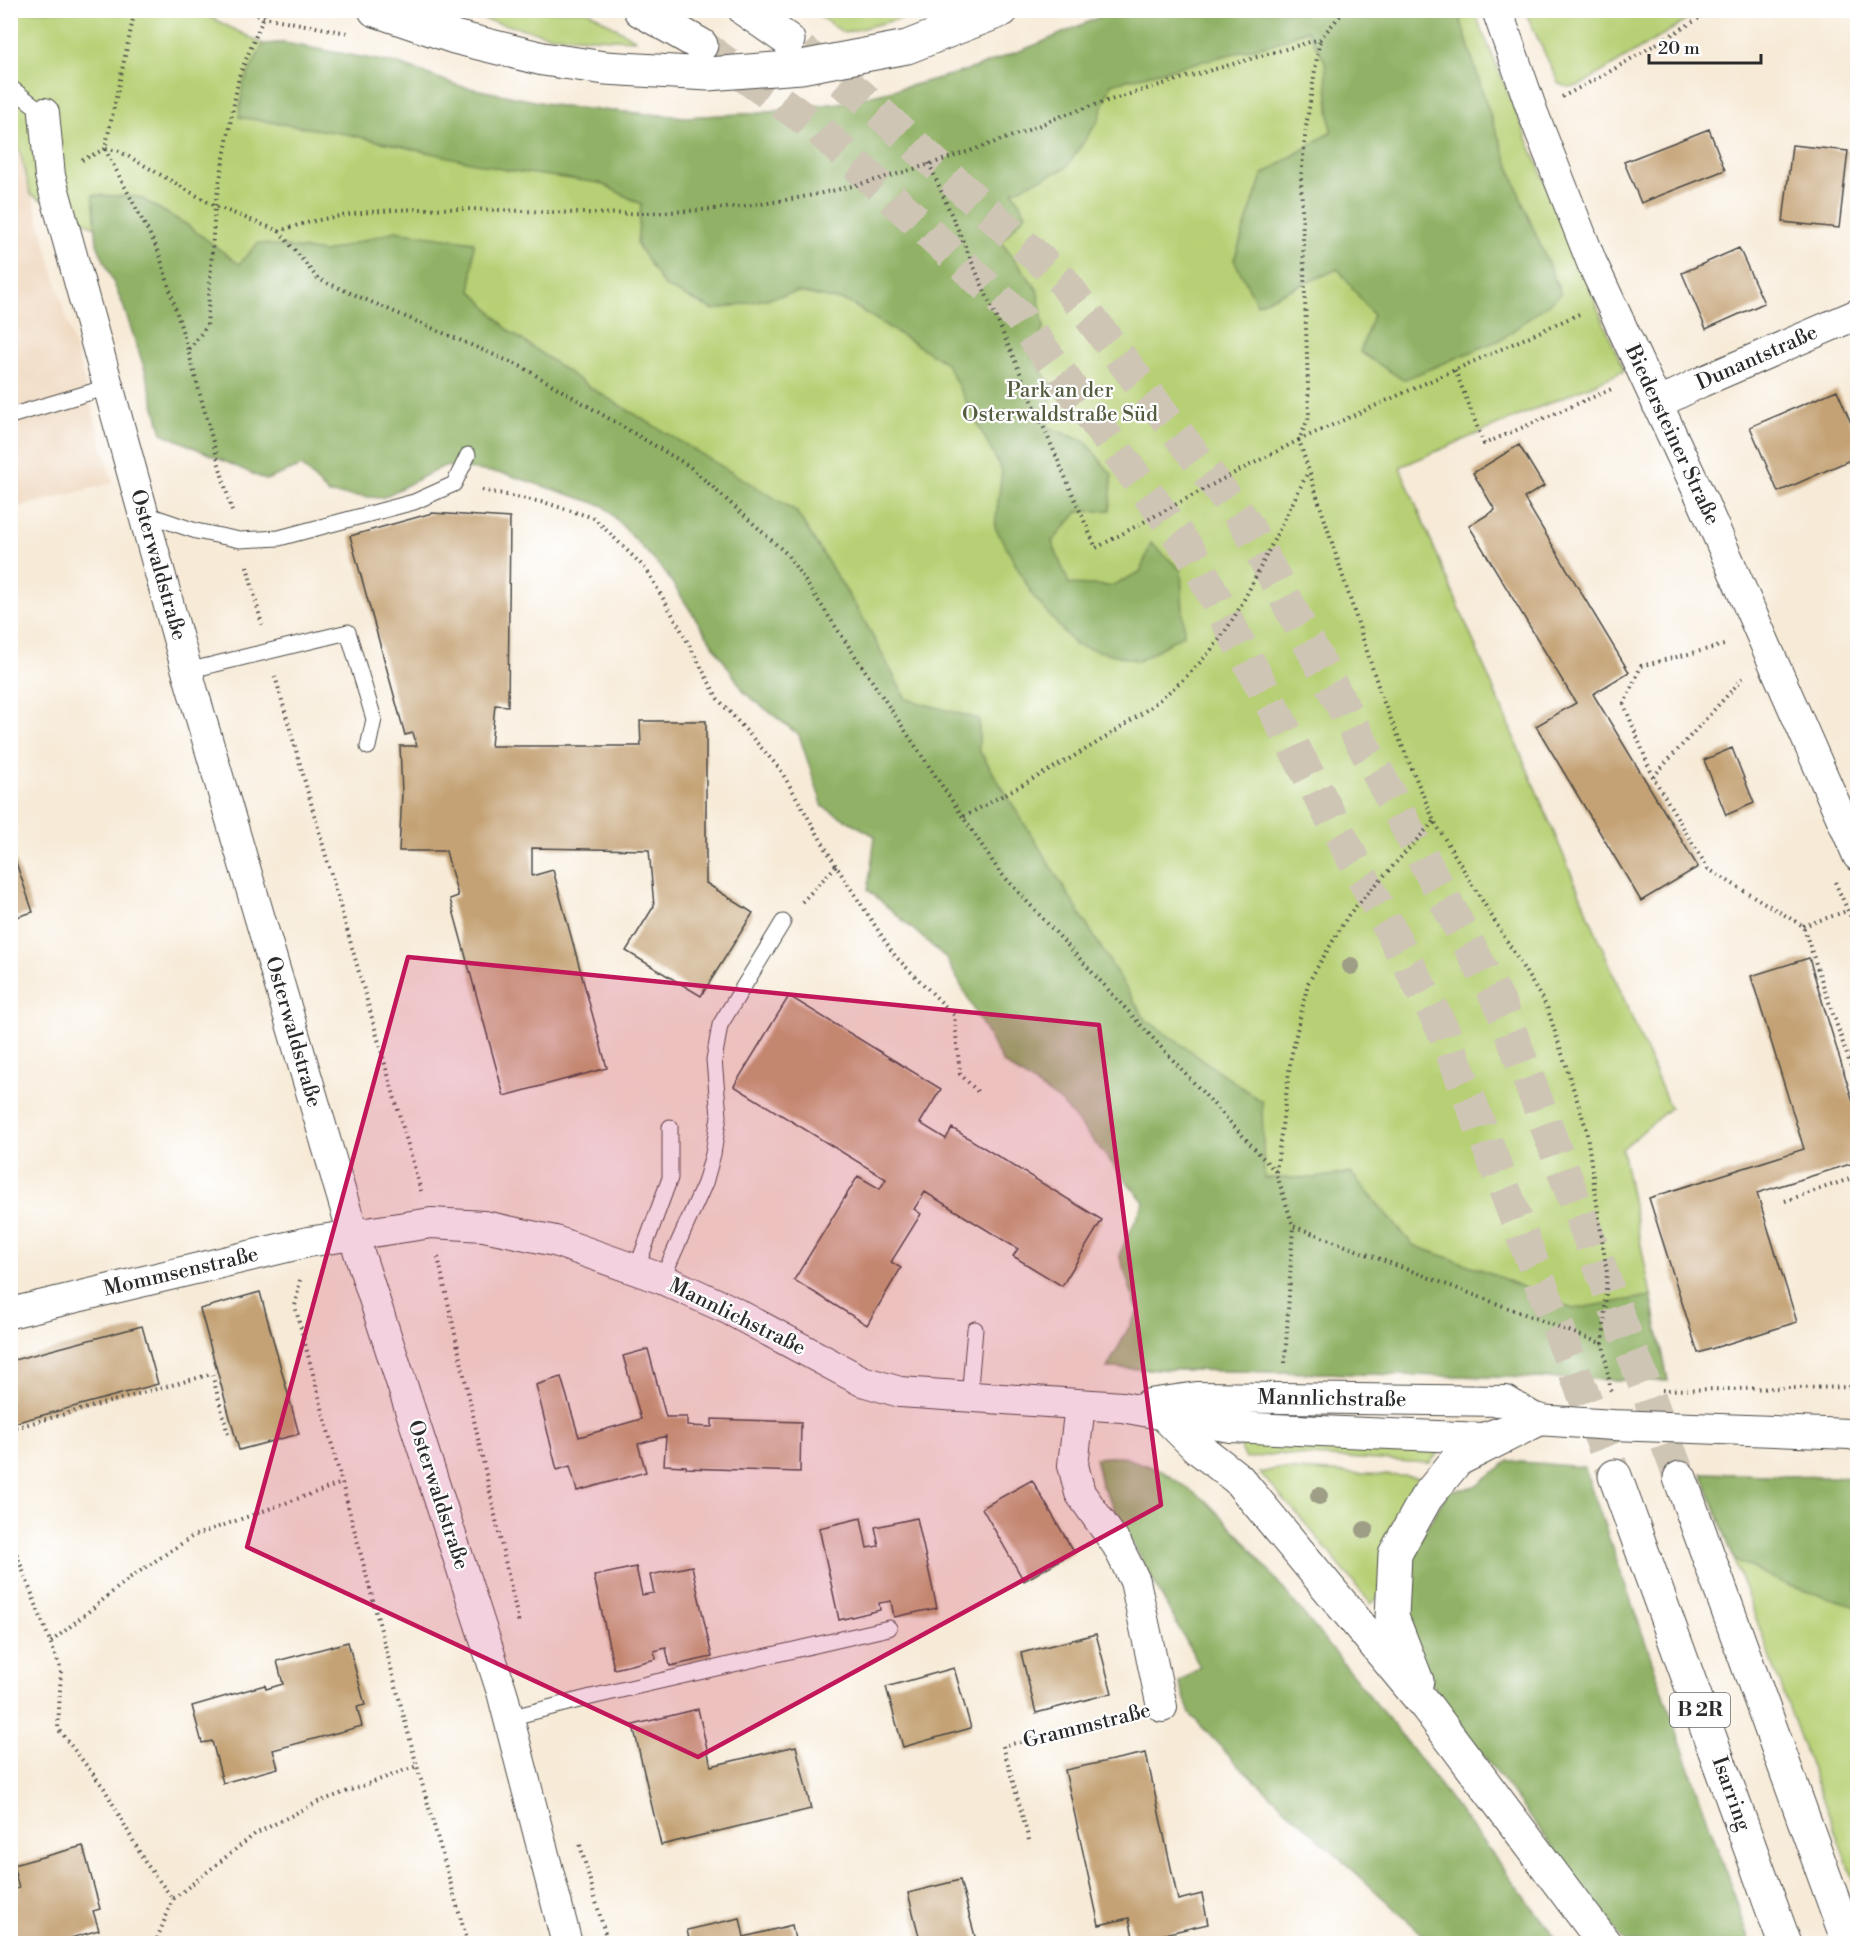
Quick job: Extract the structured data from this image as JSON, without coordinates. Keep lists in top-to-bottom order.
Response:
{
  "streets": {
    "highway": ["B 2R", "Isarring"],
    "street": [
      "Dunantstraße",
      "Biedersteiner Straße",
      "Osterwaldstraße",
      "Mommsenstraße",
      "Mannlichstraße",
      "Grammstraße"
    ]
  },
  "crossings": [
    ["Dunantstraße", "Biedersteiner Straße"],
    ["Osterwaldstraße", "Mommsenstraße"],
    ["Osterwaldstraße", "Mannlichstraße"],
    ["Mommsenstraße", "Mannlichstraße"],
    ["Mannlichstraße", "Grammstraße"]
  ],
  "parks": ["Park an der Osterwaldstraße Süd"],
  "scale_bar": "20 m"
}
